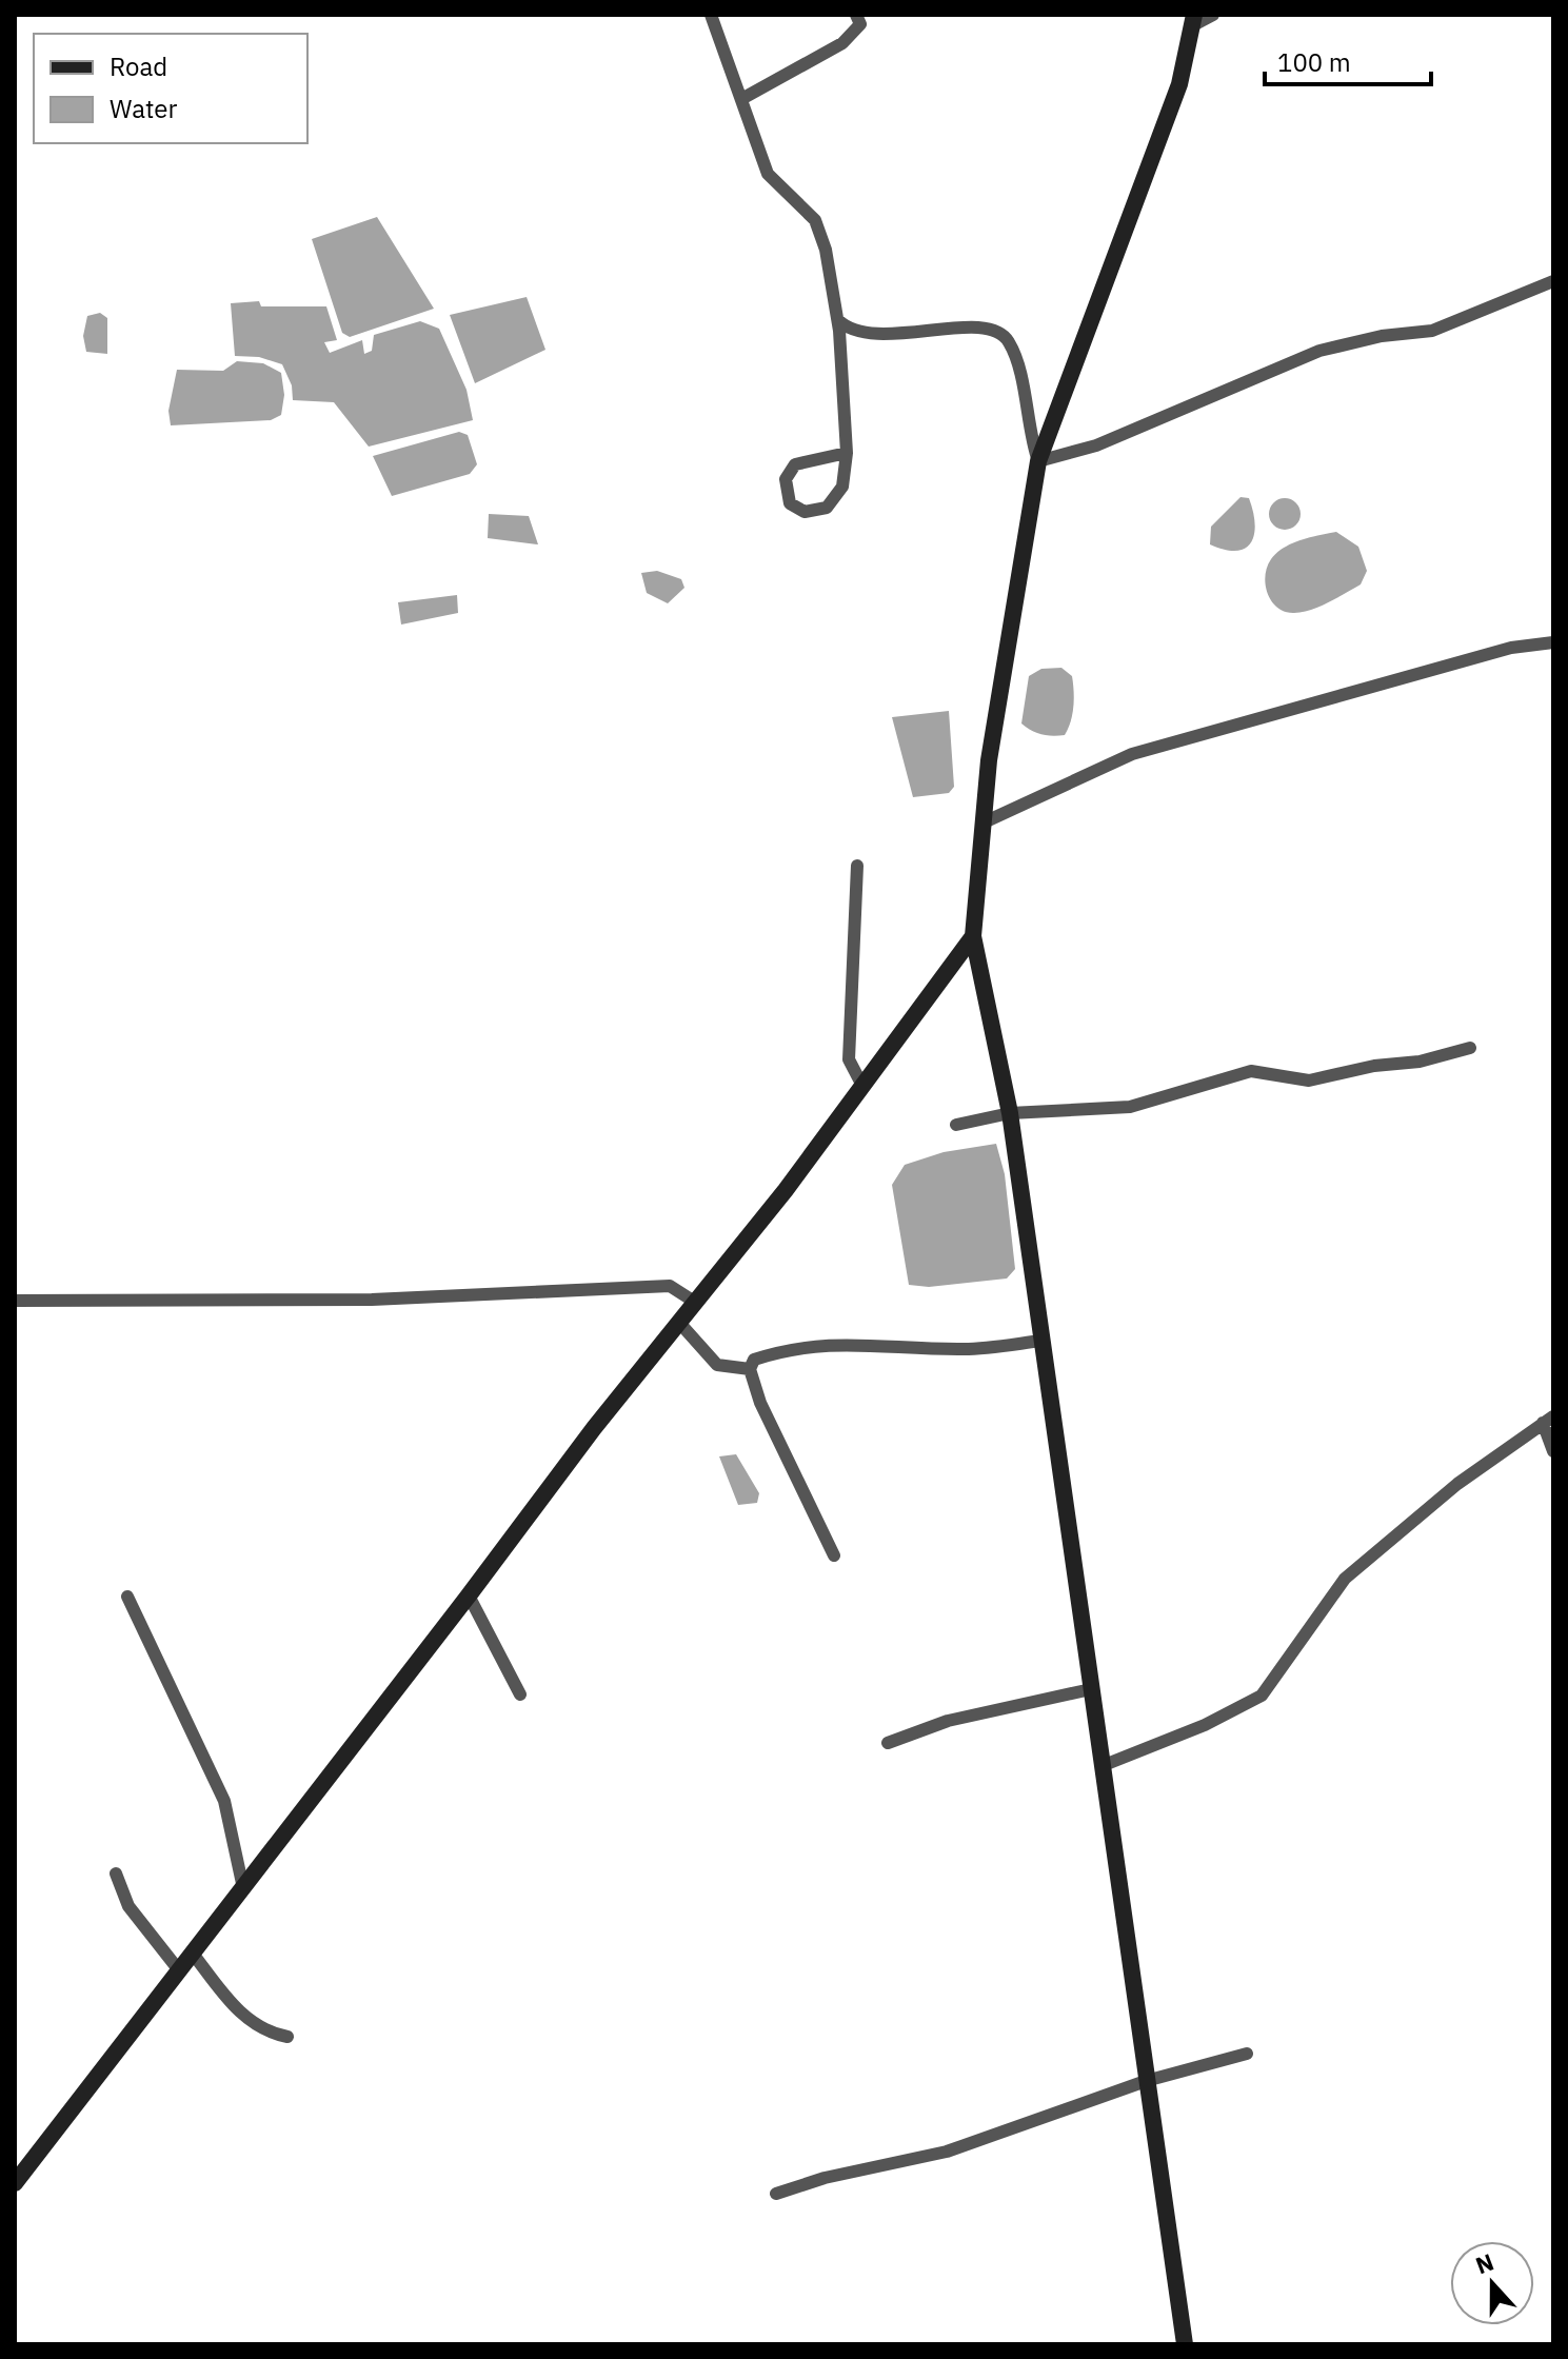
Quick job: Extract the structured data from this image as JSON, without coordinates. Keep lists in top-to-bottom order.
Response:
{
  "legend": ["Road", "Water"],
  "scale_bar": "100 m",
  "north": "top"
}
